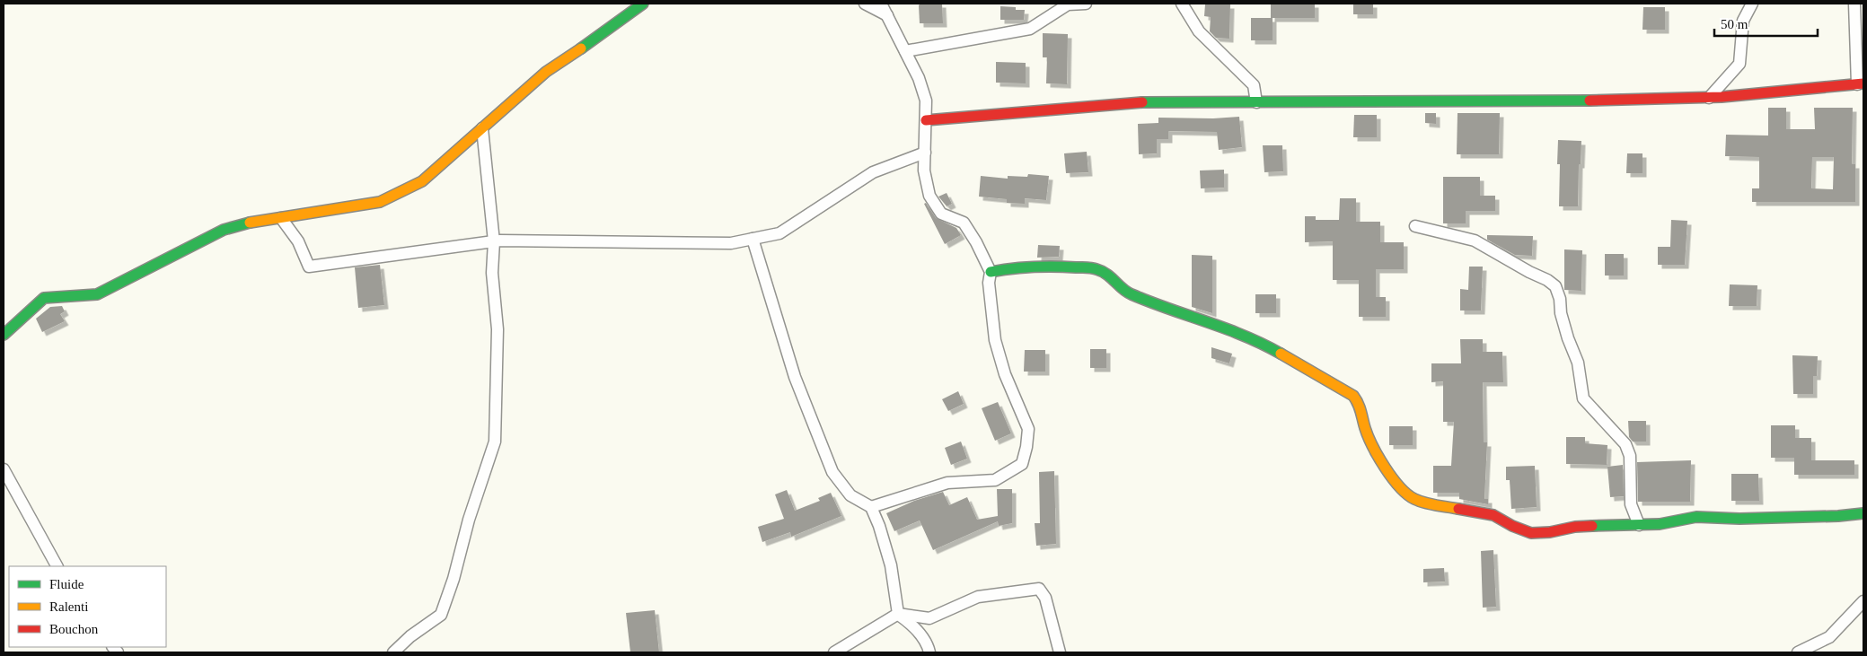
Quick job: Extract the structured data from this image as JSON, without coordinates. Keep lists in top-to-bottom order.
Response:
{
  "legend": ["Fluide", "Ralenti", "Bouchon"],
  "scale_bar": "50 m"
}
